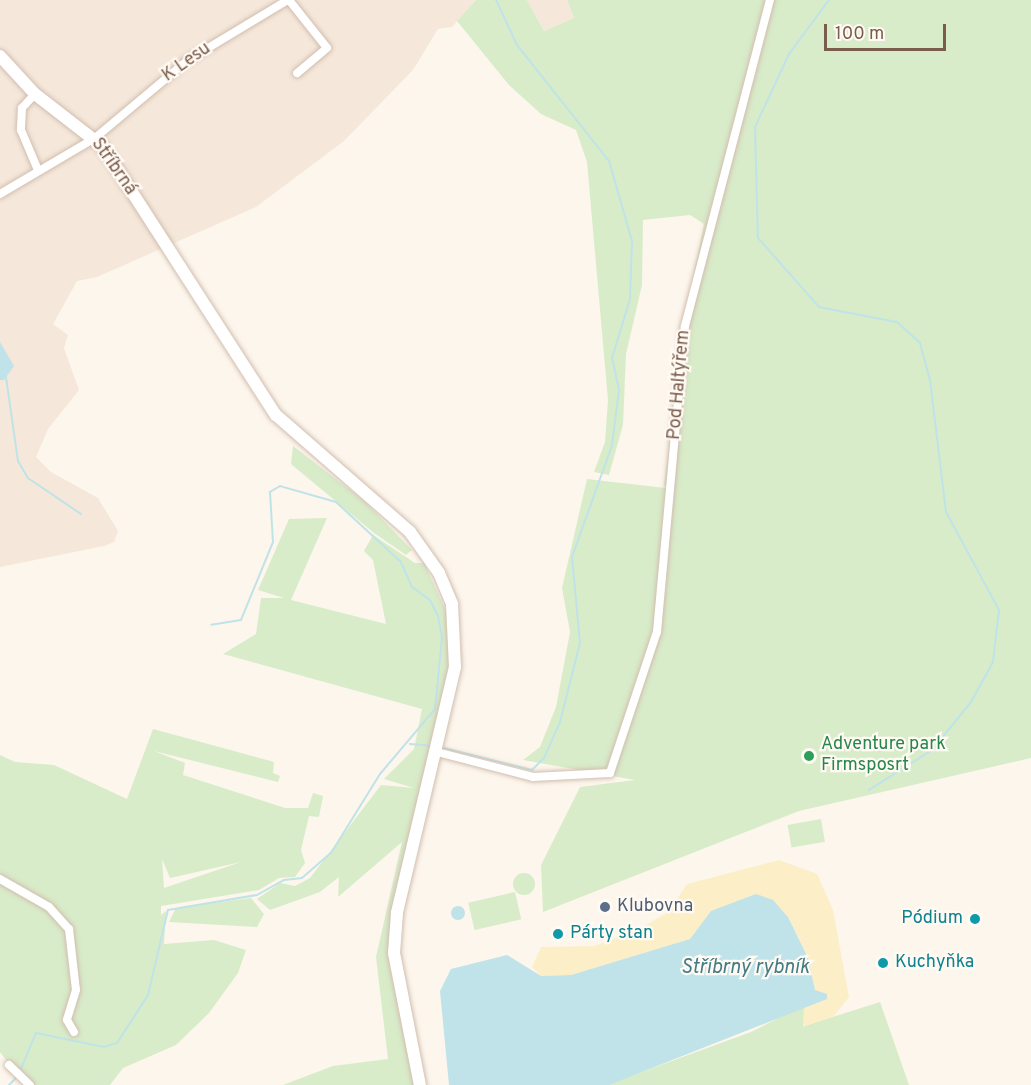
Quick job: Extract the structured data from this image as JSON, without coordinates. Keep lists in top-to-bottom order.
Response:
{
  "streets": {
    "street": ["K Lesu", "Stříbrná", "Pod Haltýřem"]
  },
  "crossings": [
    ["K Lesu", "Stříbrná"],
    ["Stříbrná", "Pod Haltýřem"]
  ],
  "water": ["Stříbrný rybník"],
  "places": [
    "Adventure park Firmsposrt",
    "Klubovna",
    "Pódium",
    "Párty stan",
    "Kuchyňka"
  ],
  "scale_bar": "100 m"
}
